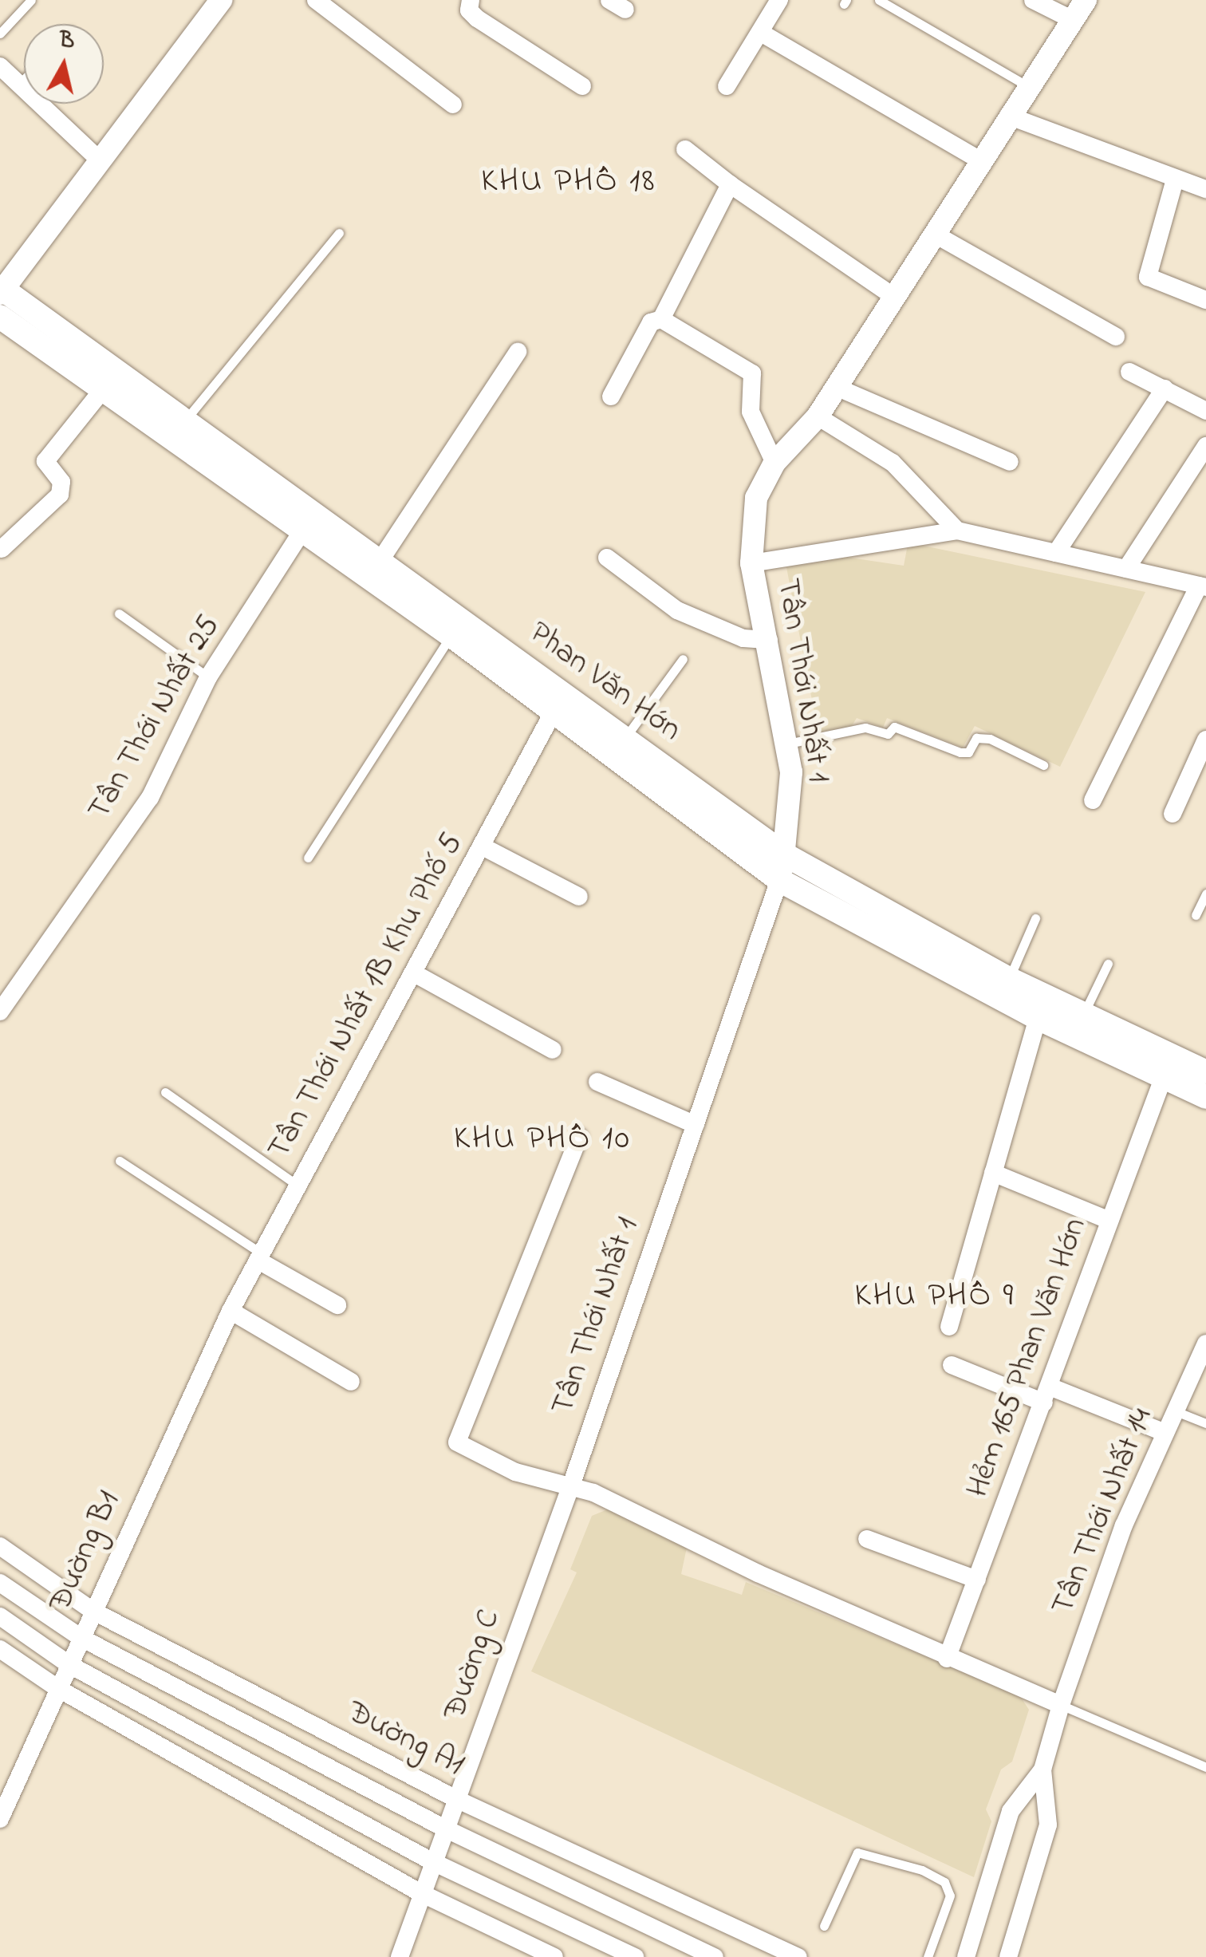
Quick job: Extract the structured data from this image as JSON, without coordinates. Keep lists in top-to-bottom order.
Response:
{
  "streets": {
    "main road": ["Phan Văn Hớn"],
    "street": [
      "Tân Thới Nhất 1",
      "Tân Thới Nhất 25",
      "Tân Thới Nhất 1B Khu Phố 5",
      "Hẻm 165 Phan Văn Hớn",
      "Tân Thới Nhất 14",
      "Đường B1",
      "Đường C",
      "Đường A1"
    ]
  },
  "crossings": [
    ["Tân Thới Nhất 1", "Phan Văn Hớn"],
    ["Tân Thới Nhất 1", "Đường C"],
    ["Phan Văn Hớn", "Tân Thới Nhất 25"],
    ["Phan Văn Hớn", "Tân Thới Nhất 1B Khu Phố 5"],
    ["Phan Văn Hớn", "Hẻm 165 Phan Văn Hớn"],
    ["Tân Thới Nhất 1B Khu Phố 5", "Đường B1"],
    ["Đường B1", "Đường A1"],
    ["Đường C", "Đường A1"]
  ],
  "districts": ["KHU PHỐ 18", "KHU PHỐ 10", "KHU PHỐ 9"],
  "north": "top"
}
